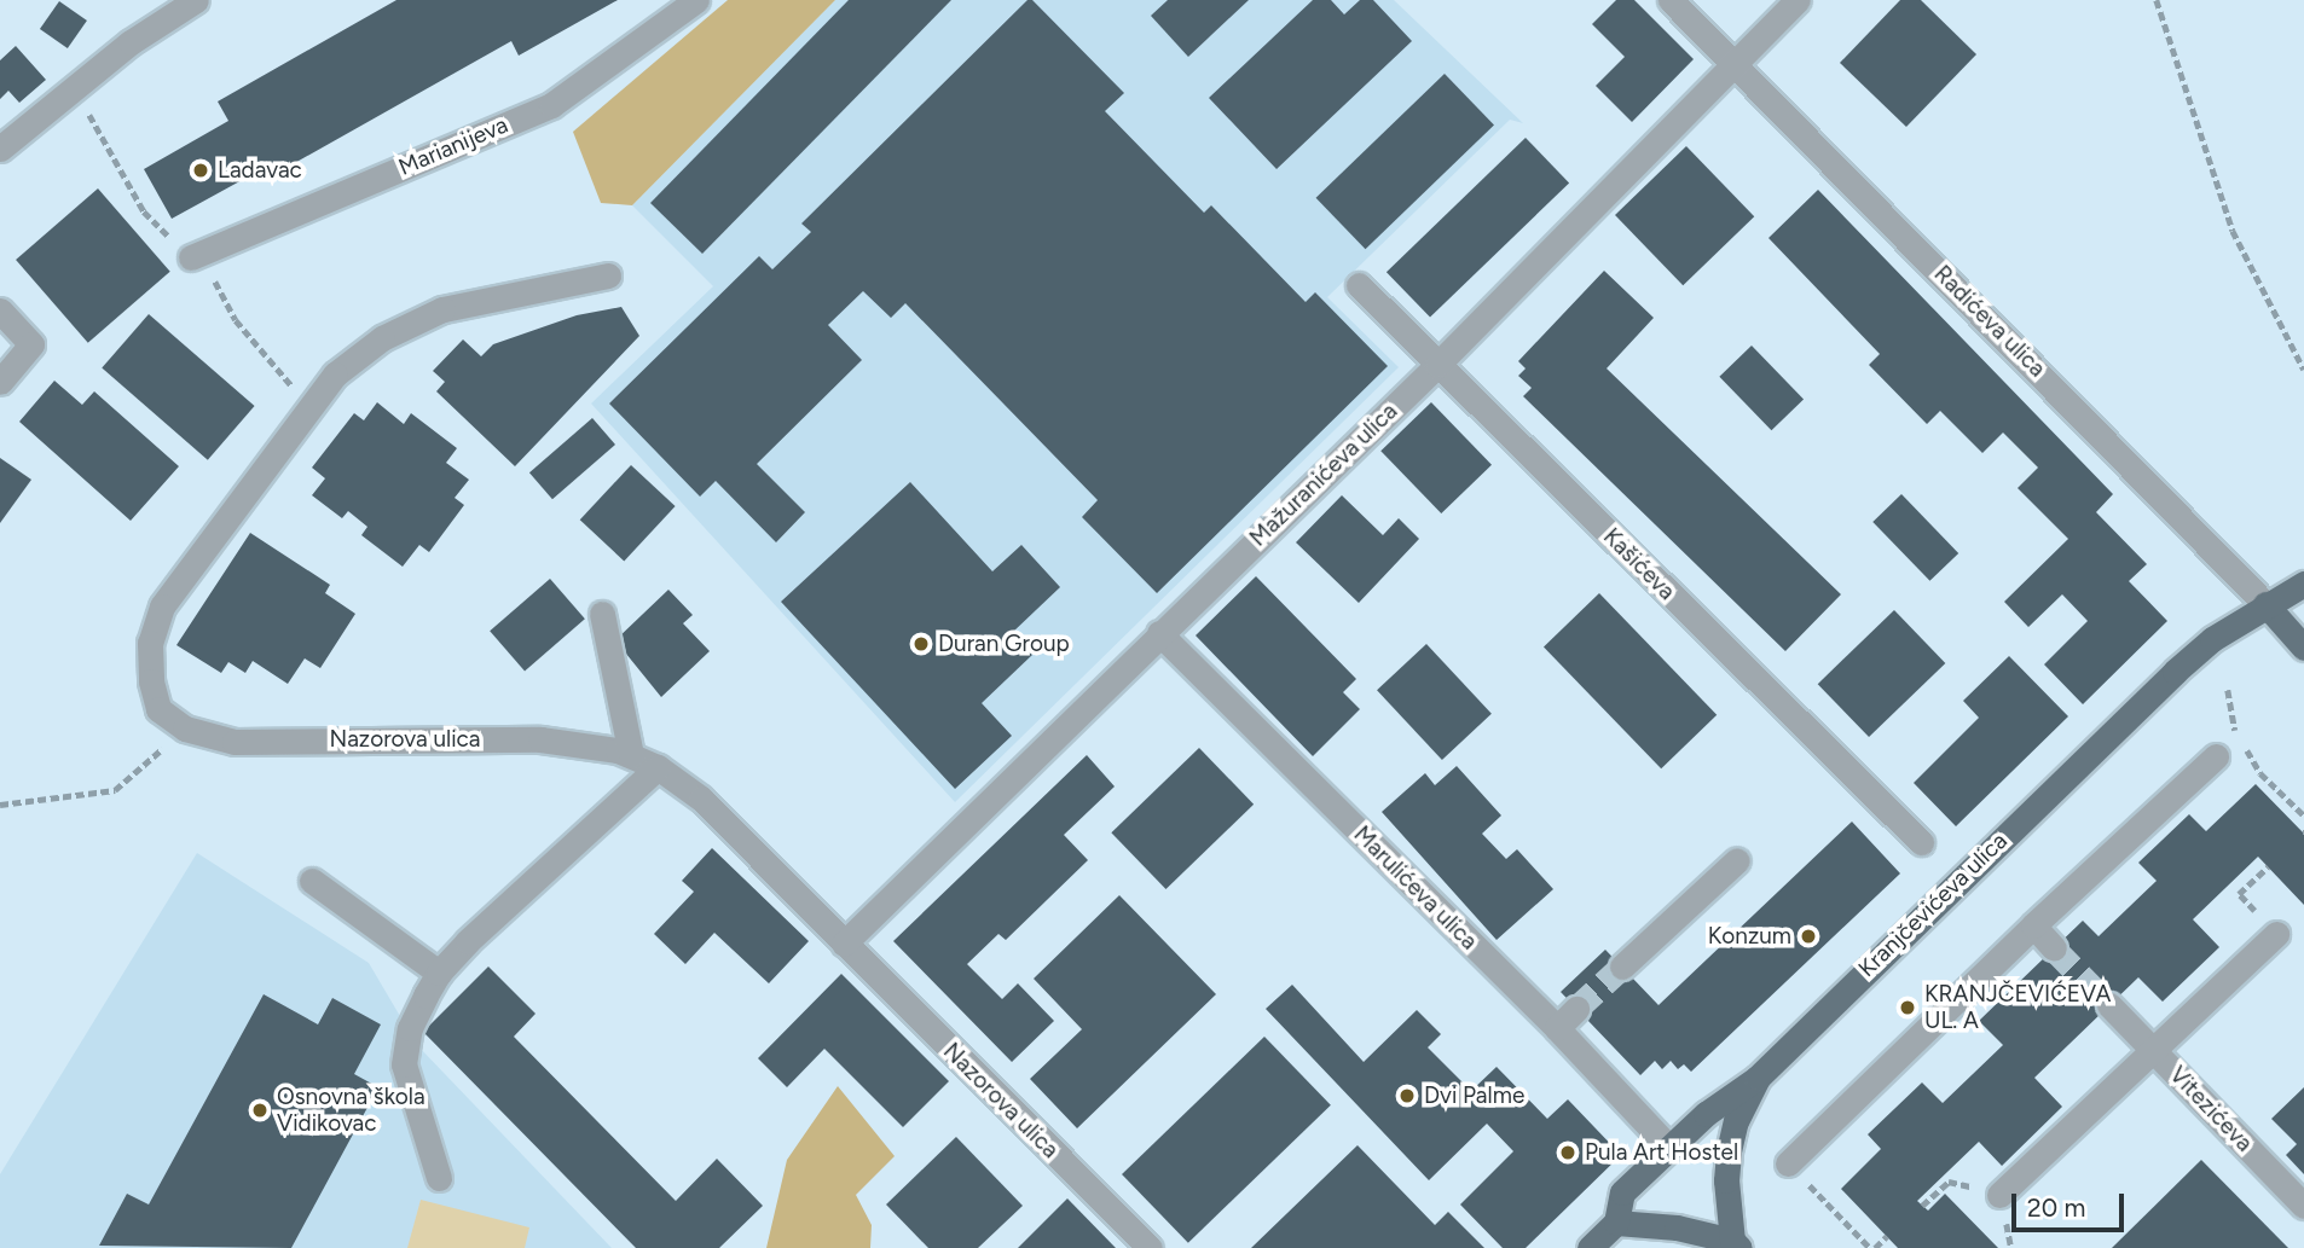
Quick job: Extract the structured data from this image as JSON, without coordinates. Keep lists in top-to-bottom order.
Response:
{
  "streets": {
    "main road": ["Radićeva ulica", "Kranjčevićeva ulica"],
    "street": [
      "Marianijeva",
      "Mažuranićeva ulica",
      "Kašićeva",
      "Nazorova ulica",
      "Marulićeva ulica",
      "Vitezićeva"
    ]
  },
  "crossings": [
    ["Radićeva ulica", "Mažuranićeva ulica"],
    ["Radićeva ulica", "Kranjčevićeva ulica"],
    ["Mažuranićeva ulica", "Kašićeva"],
    ["Mažuranićeva ulica", "Nazorova ulica"],
    ["Mažuranićeva ulica", "Marulićeva ulica"],
    ["Marulićeva ulica", "Kranjčevićeva ulica"]
  ],
  "places": [
    "Ladavac",
    "Duran Group",
    "Konzum",
    "KRANJČEVIĆEVA UL. A",
    "Dvi Palme",
    "Osnovna škola Vidikovac",
    "Pula Art Hostel"
  ],
  "scale_bar": "20 m"
}
